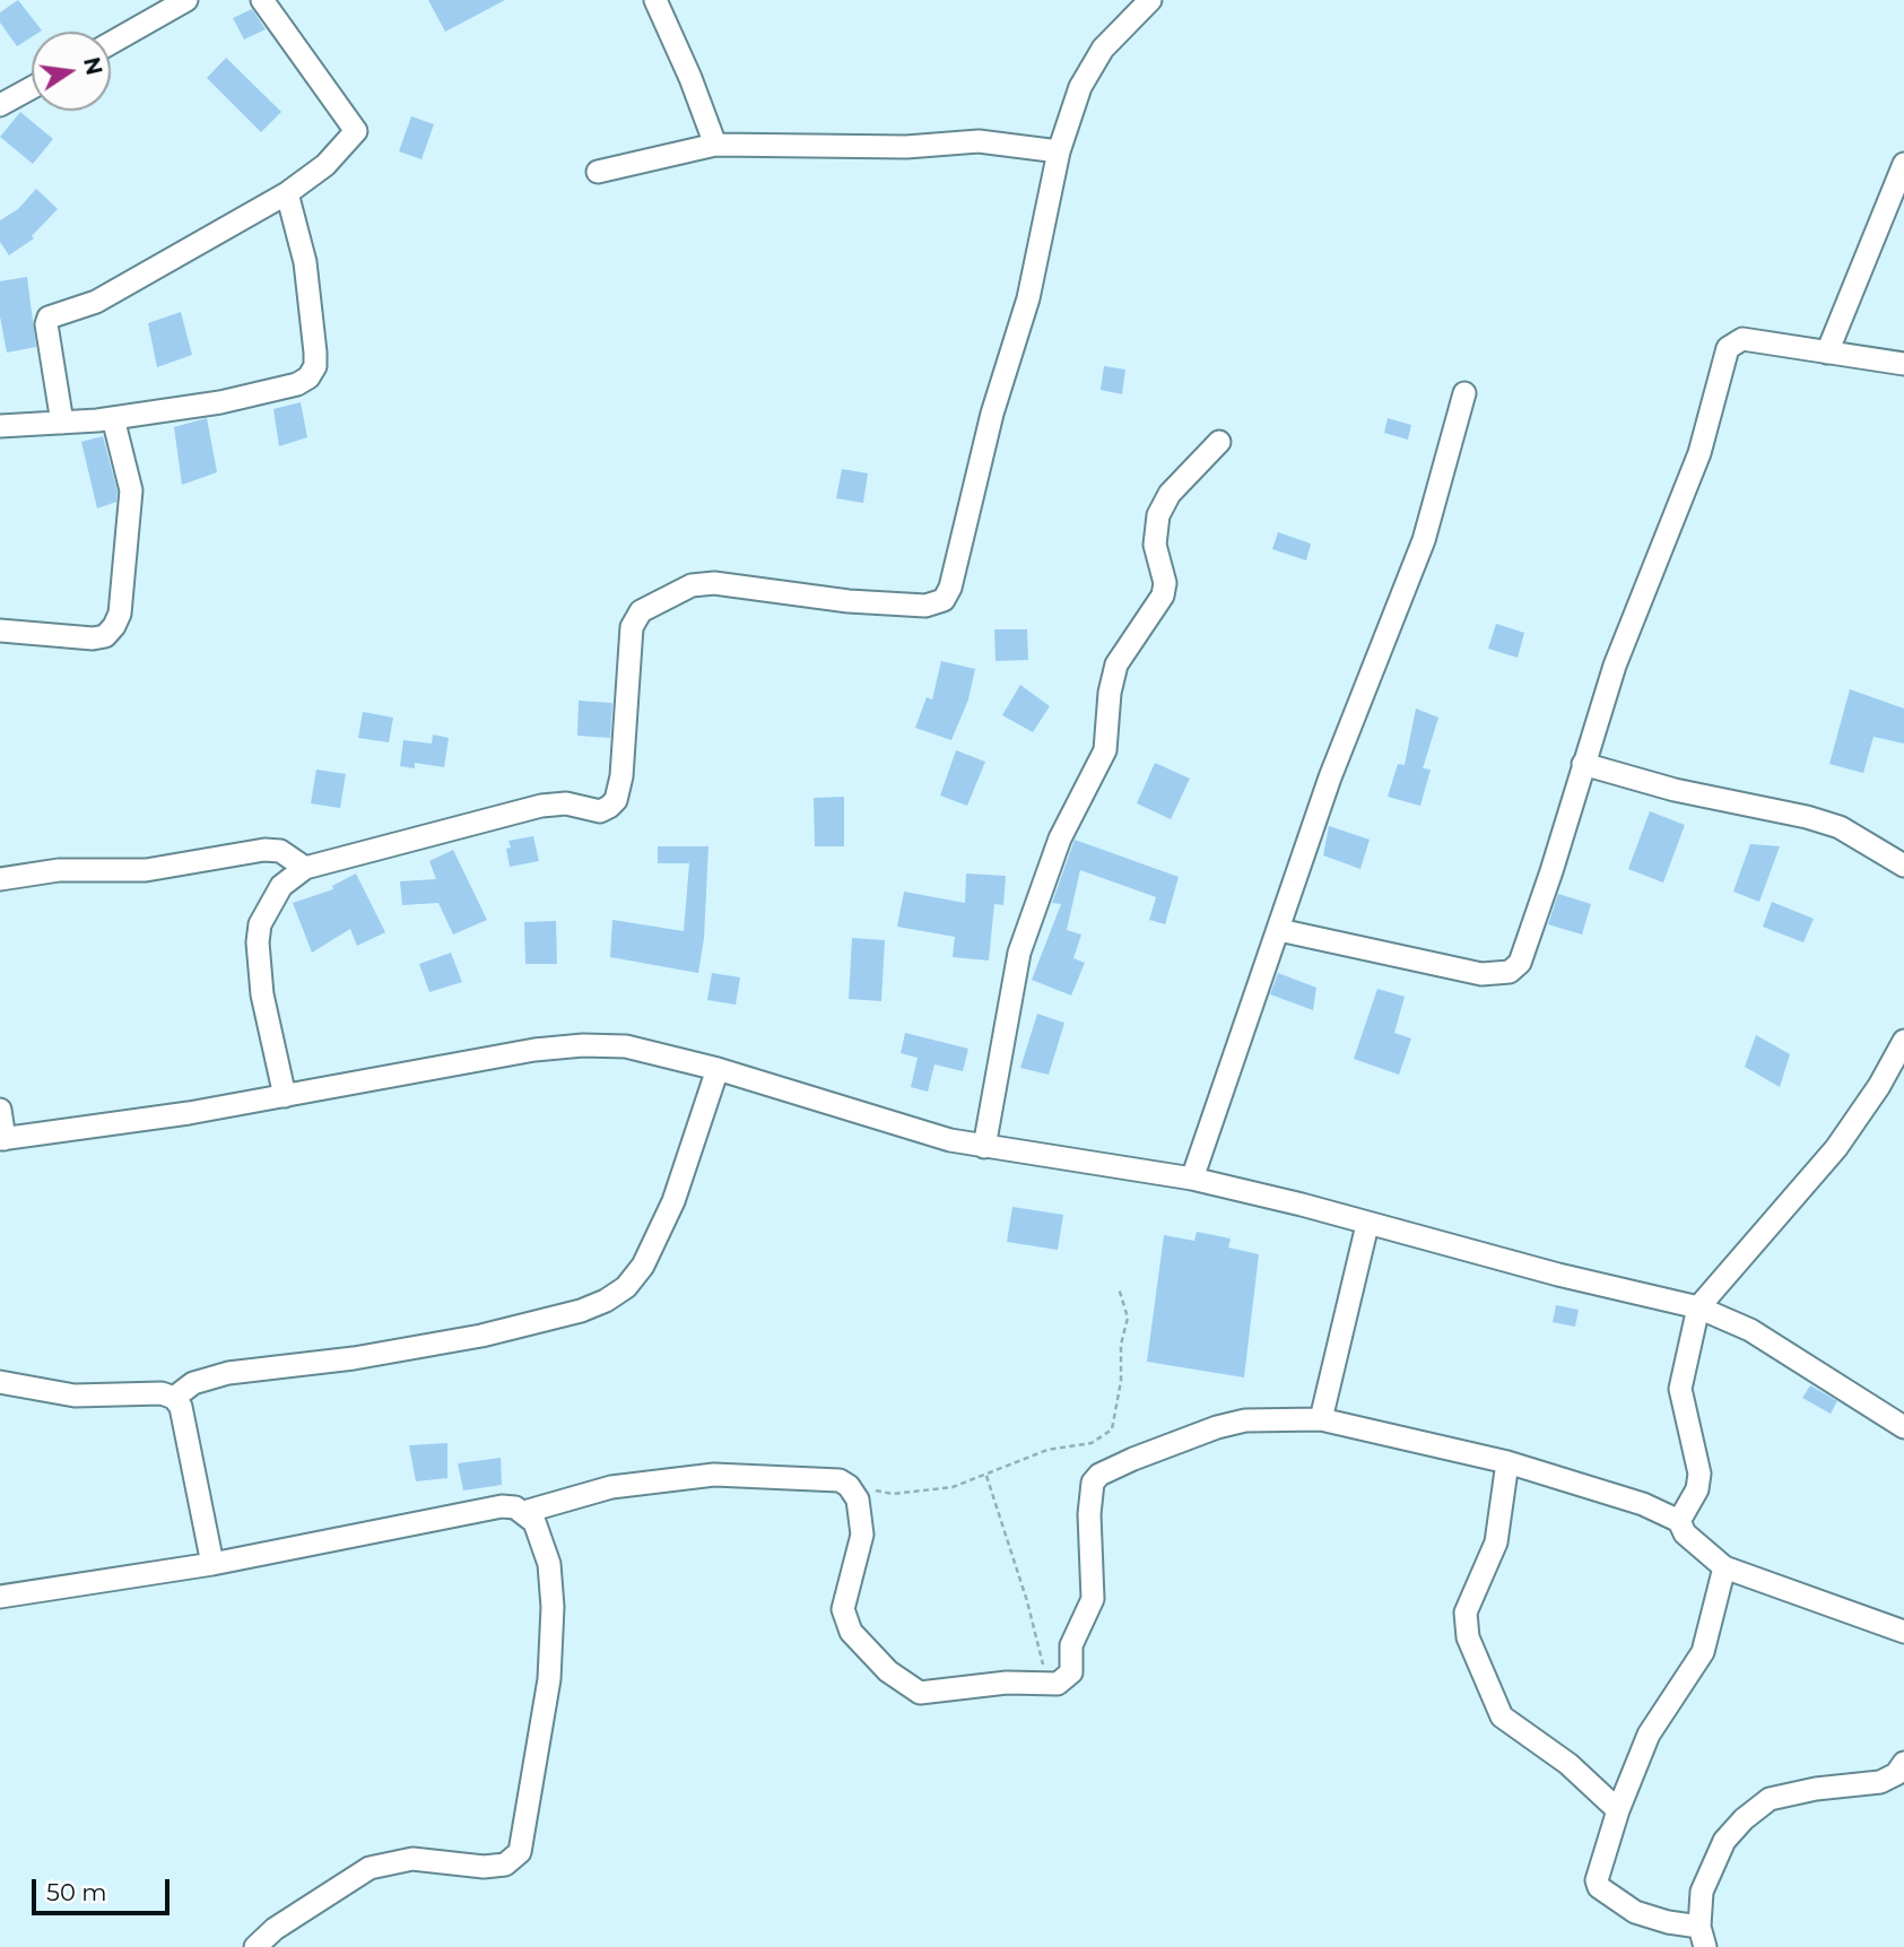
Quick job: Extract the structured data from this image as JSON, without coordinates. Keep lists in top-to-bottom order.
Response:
{
  "scale_bar": "50 m",
  "north": "right"
}
